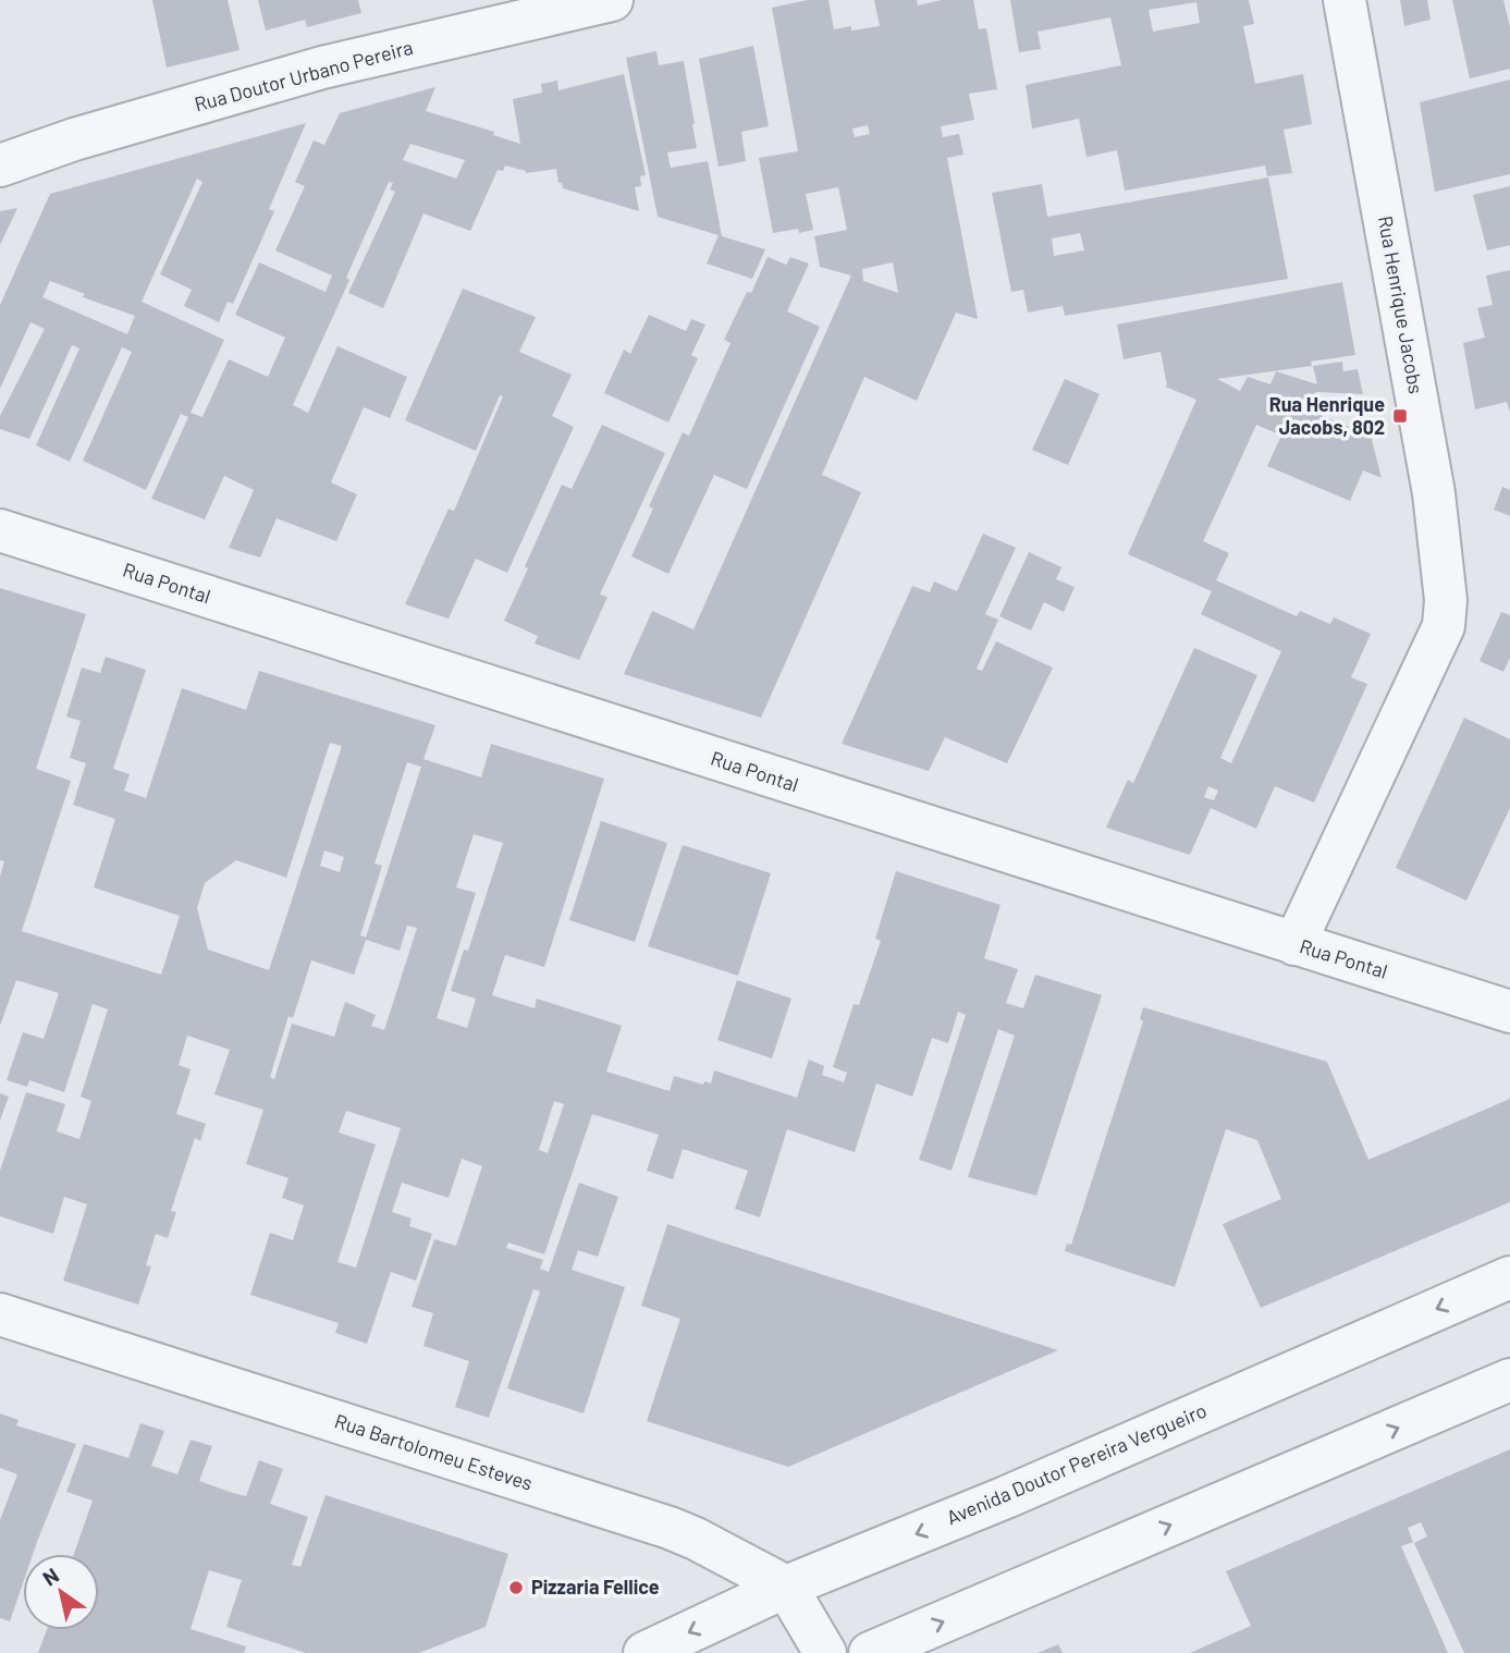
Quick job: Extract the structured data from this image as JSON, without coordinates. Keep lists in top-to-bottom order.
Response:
{
  "streets": {
    "street": [
      "Rua Doutor Urbano Pereira",
      "Rua Henrique Jacobs",
      "Rua Pontal",
      "Rua Bartolomeu Esteves",
      "Avenida Doutor Pereira Vergueiro"
    ]
  },
  "crossings": [
    ["Rua Henrique Jacobs", "Rua Pontal"],
    ["Rua Bartolomeu Esteves", "Avenida Doutor Pereira Vergueiro"]
  ],
  "places": {
    "transit": ["Rua Henrique Jacobs, 802"],
    "other": ["Pizzaria Fellice"]
  },
  "north": "top left"
}
